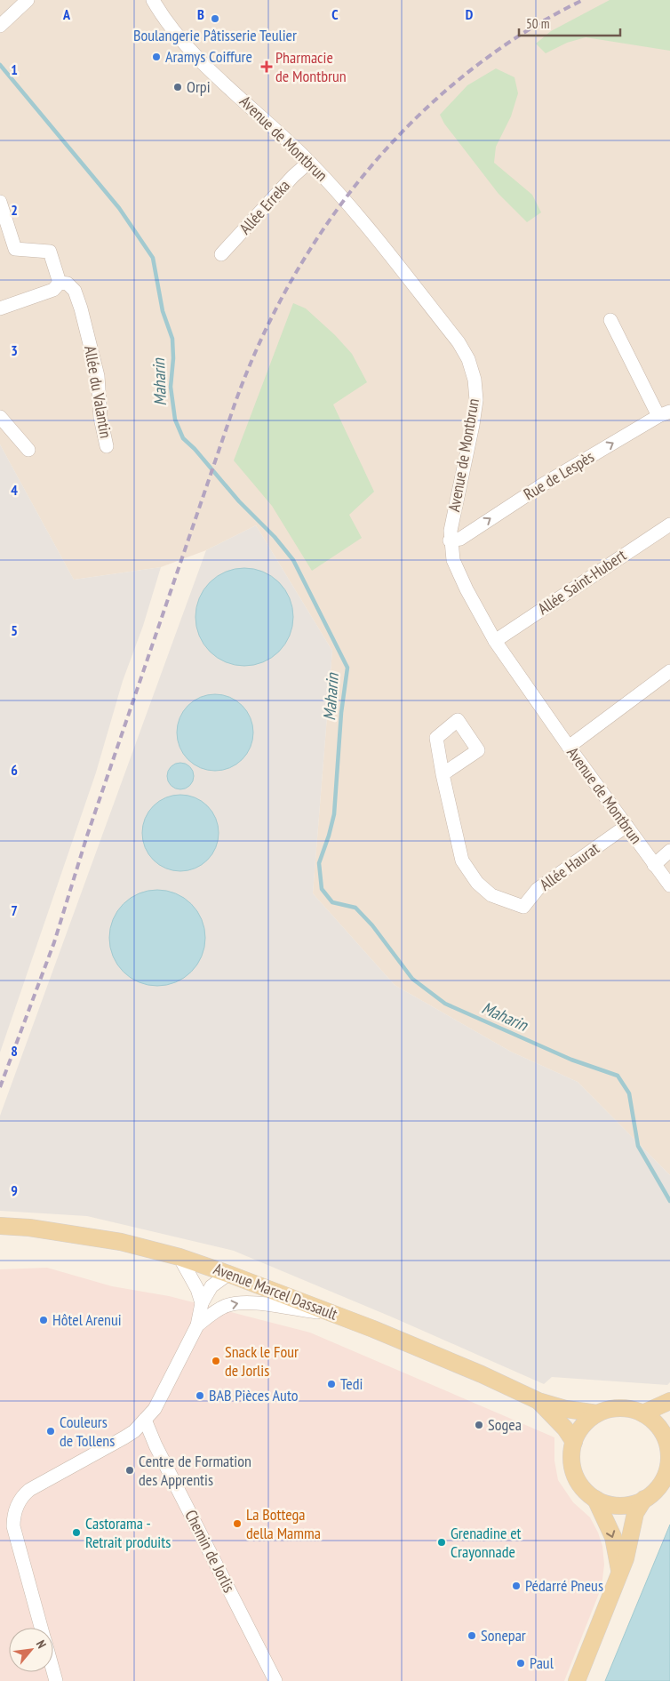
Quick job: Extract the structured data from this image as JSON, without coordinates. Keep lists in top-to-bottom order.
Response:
{
  "streets": {
    "main road": ["Avenue Marcel Dassault"],
    "street": [
      "Avenue de Montbrun",
      "Allée Erreka",
      "Allée du Valantin",
      "Rue de Lespès",
      "Allée Saint-Hubert",
      "Allée Haurat",
      "Chemin de Jorlis"
    ]
  },
  "crossings": [
    ["Avenue de Montbrun", "Allée Erreka"],
    ["Avenue de Montbrun", "Rue de Lespès"],
    ["Avenue de Montbrun", "Allée Saint-Hubert"],
    ["Avenue de Montbrun", "Allée Haurat"]
  ],
  "one_way": ["Rue de Lespès"],
  "water": ["Maharin"],
  "places": {
    "other": [
      "Boulangerie Pâtisserie Teulier",
      "Aramys Coiffure",
      "Orpi",
      "Hôtel Arenui",
      "Snack le Four de Jorlis",
      "Tedi",
      "BAB Pièces Auto",
      "Sogea",
      "Couleurs de Tollens",
      "Centre de Formation des Apprentis",
      "La Bottega della Mamma",
      "Castorama - Retrait produits",
      "Grenadine et Crayonnade",
      "Pédarré Pneus",
      "Sonepar",
      "Paul"
    ],
    "health": ["Pharmacie de Montbrun"]
  },
  "scale_bar": "50 m",
  "north": "top right",
  "grid": {
    "columns": [
      "A",
      "B",
      "C",
      "D"
    ],
    "rows": [
      "1",
      "2",
      "3",
      "4",
      "5",
      "6",
      "7",
      "8",
      "9"
    ]
  }
}
